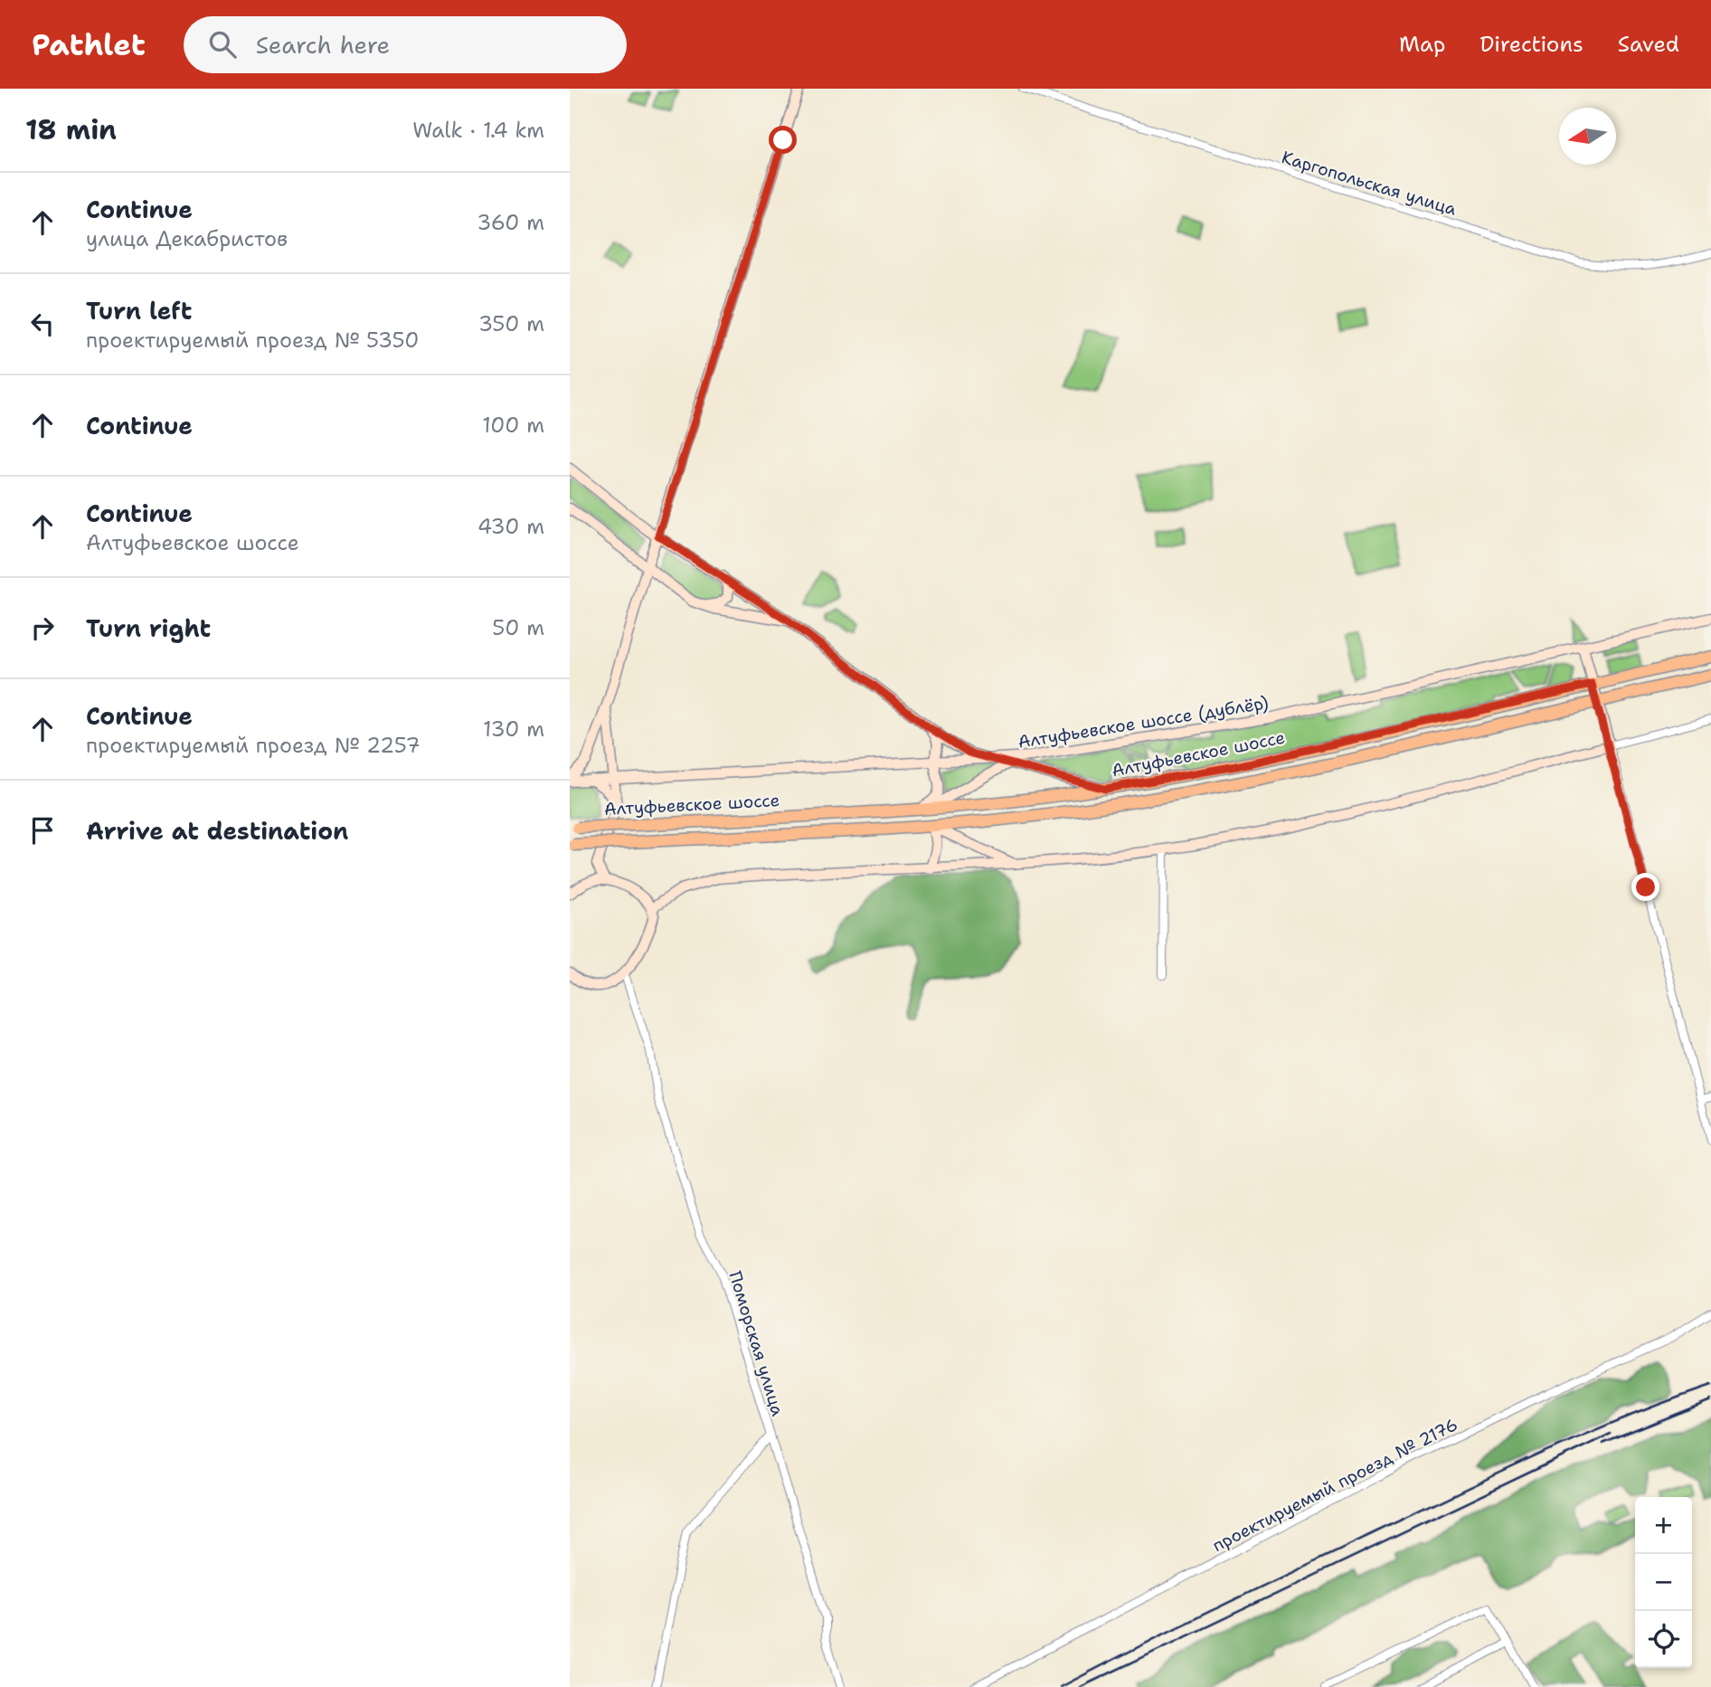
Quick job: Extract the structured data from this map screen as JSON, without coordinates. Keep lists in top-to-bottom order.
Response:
{
  "streets": {
    "main road": ["Алтуфьевское шоссе (дублёр)", "Алтуфьевское шоссе"],
    "street": ["Каргопольская улица", "Поморская улица", "проектируемый проезд № 2176"]
  },
  "north": "left",
  "page": {
    "header": "Pathlet",
    "search": "Search here",
    "nav": ["Map", "Directions", "Saved"],
    "heading": ["18 min", "Walk · 1.4 km"],
    "list": [
      ["Continue", "улица Декабристов", "360 m"],
      ["Turn left", "проектируемый проезд № 5350", "350 m"],
      ["Continue", "100 m"],
      ["Continue", "Алтуфьевское шоссе", "430 m"],
      ["Turn right", "50 m"],
      ["Continue", "проектируемый проезд № 2257", "130 m"],
      "Arrive at destination"
    ],
    "map_buttons": ["+", "−"]
  }
}
